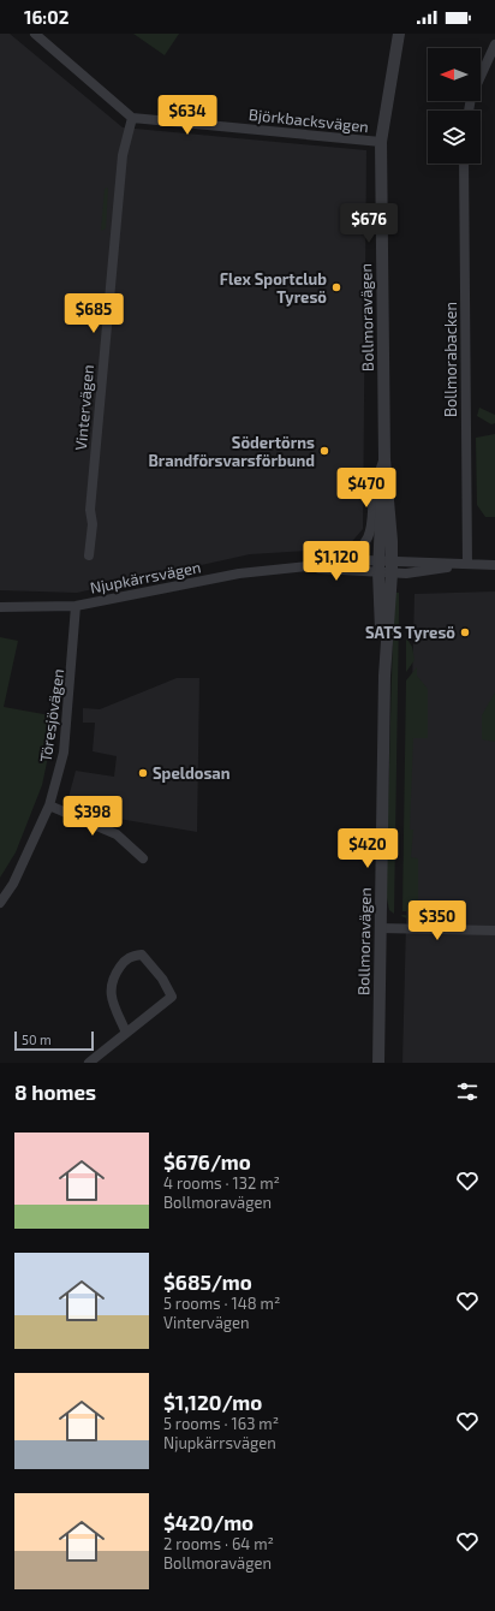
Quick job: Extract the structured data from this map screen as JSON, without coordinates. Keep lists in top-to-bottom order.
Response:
{
  "streets": {
    "street": [
      "Björkbacksvägen",
      "Bollmoravägen",
      "Bollmorabacken",
      "Vintervägen",
      "Njupkärrsvägen",
      "Töresjövägen"
    ]
  },
  "crossings": [
    ["Björkbacksvägen", "Bollmoravägen"],
    ["Björkbacksvägen", "Vintervägen"],
    ["Bollmoravägen", "Njupkärrsvägen"],
    ["Bollmorabacken", "Njupkärrsvägen"],
    ["Njupkärrsvägen", "Töresjövägen"]
  ],
  "places": [
    "Flex Sportclub Tyresö",
    "Södertörns Brandförsvarsförbund",
    "SATS Tyresö",
    "Speldosan"
  ],
  "scale_bar": "50 m",
  "north": "left",
  "page": {
    "status": "16:02",
    "price": [
      "$634",
      "$676",
      "$685",
      "$470",
      "$1,120",
      "$398",
      "$420",
      "$350"
    ],
    "scale": "50 m",
    "heading": "8 homes",
    "list": [
      {
        "name": "$676/mo",
        "note": "4 rooms · 132 m² · Bollmoravägen"
      },
      {
        "name": "$685/mo",
        "note": "5 rooms · 148 m² · Vintervägen"
      },
      {
        "name": "$1,120/mo",
        "note": "5 rooms · 163 m² · Njupkärrsvägen"
      },
      {
        "name": "$420/mo",
        "note": "2 rooms · 64 m² · Bollmoravägen"
      }
    ]
  }
}
